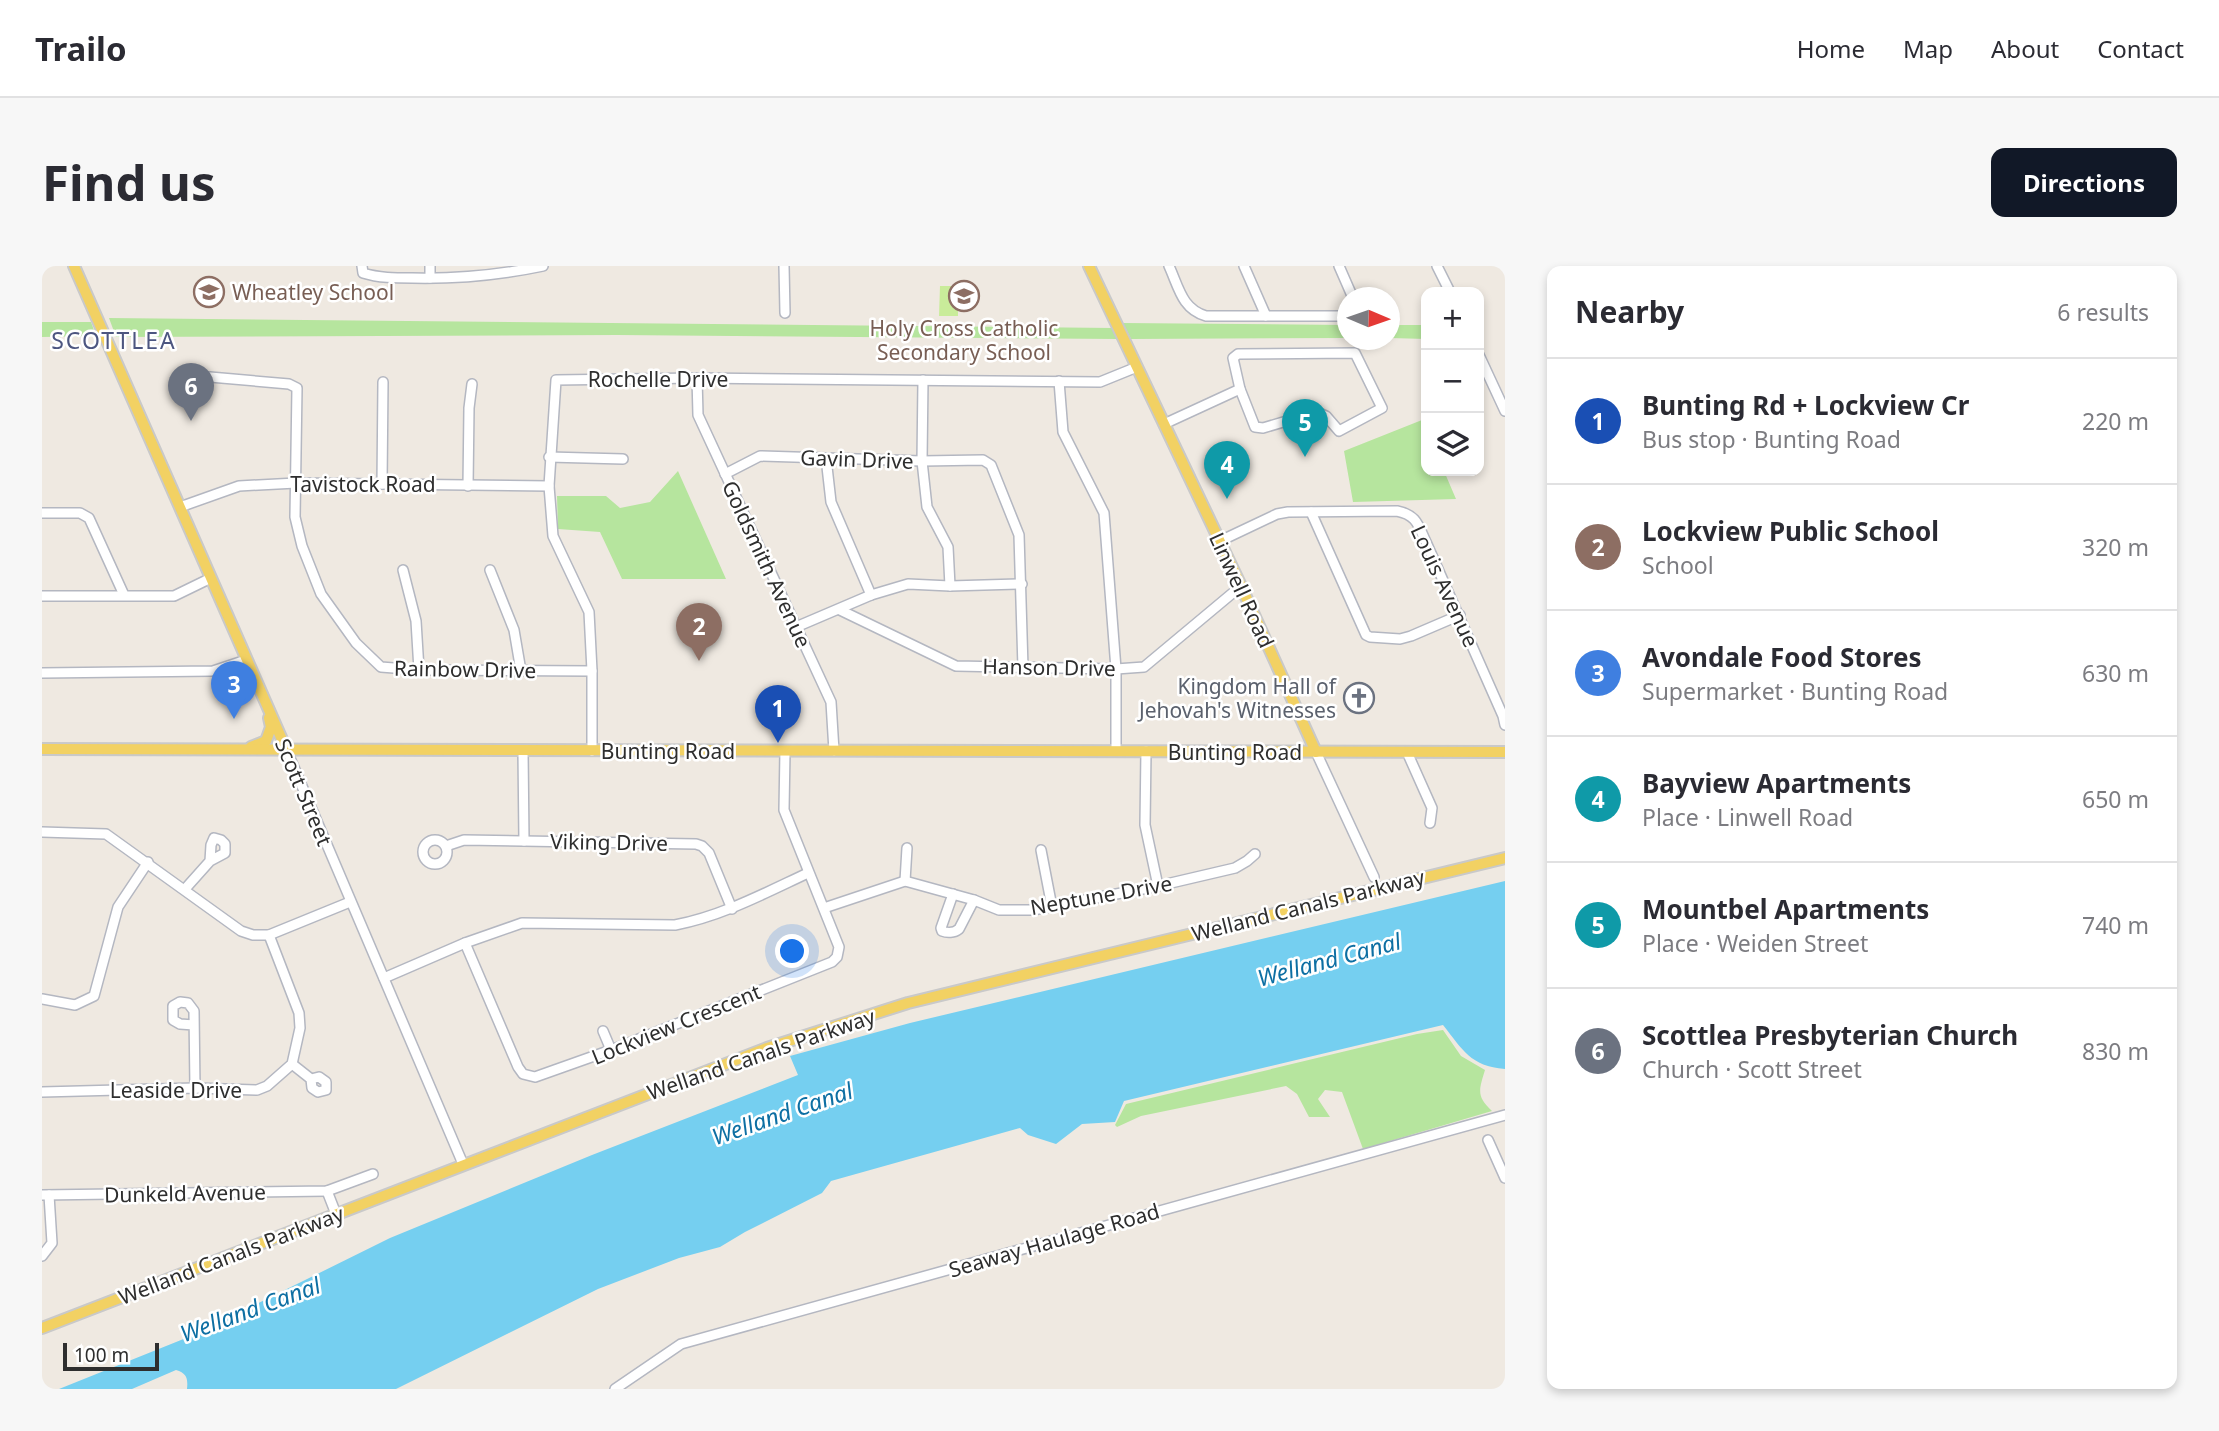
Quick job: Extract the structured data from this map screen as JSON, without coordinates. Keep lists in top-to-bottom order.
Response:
{
  "streets": {
    "main road": [
      "Linwell Road",
      "Bunting Road",
      "Scott Street",
      "Welland Canals Parkway"
    ],
    "street": [
      "Rochelle Drive",
      "Gavin Drive",
      "Tavistock Road",
      "Goldsmith Avenue",
      "Louis Avenue",
      "Hanson Drive",
      "Rainbow Drive",
      "Viking Drive",
      "Neptune Drive",
      "Lockview Crescent",
      "Leaside Drive",
      "Dunkeld Avenue",
      "Seaway Haulage Road"
    ]
  },
  "crossings": [
    ["Rochelle Drive", "Tavistock Road"],
    ["Rochelle Drive", "Goldsmith Avenue"],
    ["Rochelle Drive", "Linwell Road"],
    ["Rochelle Drive", "Rainbow Drive"],
    ["Rochelle Drive", "Bunting Road"],
    ["Gavin Drive", "Goldsmith Avenue"],
    ["Tavistock Road", "Rainbow Drive"],
    ["Tavistock Road", "Scott Street"],
    ["Goldsmith Avenue", "Bunting Road"],
    ["Louis Avenue", "Linwell Road"],
    ["Linwell Road", "Hanson Drive"],
    ["Linwell Road", "Bunting Road"],
    ["Bunting Road", "Scott Street"],
    ["Bunting Road", "Lockview Crescent"],
    ["Scott Street", "Welland Canals Parkway"]
  ],
  "districts": ["SCOTTLEA"],
  "water": ["Welland Canal"],
  "places": {
    "school or university": ["Wheatley School", "Holy Cross Catholic Secondary School"],
    "church": ["Kingdom Hall of Jehovah's Witnesses"]
  },
  "scale_bar": "100 m",
  "north": "right",
  "page": {
    "header": "Trailo",
    "nav": [
      "Home",
      "Map",
      "About",
      "Contact"
    ],
    "buttons": "Directions",
    "title": "Find us",
    "heading": ["Nearby", "6 results"],
    "map_buttons": ["+", "−"],
    "list": [
      {
        "mark": "1",
        "name": "Bunting Rd + Lockview Cr",
        "note": "Bus stop · Bunting Road",
        "value": "220 m"
      },
      {
        "mark": "2",
        "name": "Lockview Public School",
        "note": "School",
        "value": "320 m"
      },
      {
        "mark": "3",
        "name": "Avondale Food Stores",
        "note": "Supermarket · Bunting Road",
        "value": "630 m"
      },
      {
        "mark": "4",
        "name": "Bayview Apartments",
        "note": "Place · Linwell Road",
        "value": "650 m"
      },
      {
        "mark": "5",
        "name": "Mountbel Apartments",
        "note": "Place · Weiden Street",
        "value": "740 m"
      },
      {
        "mark": "6",
        "name": "Scottlea Presbyterian Church",
        "note": "Church · Scott Street",
        "value": "830 m"
      }
    ],
    "pins": [
      "6",
      "5",
      "4",
      "2",
      "3",
      "1"
    ],
    "scale": "100 m"
  }
}
